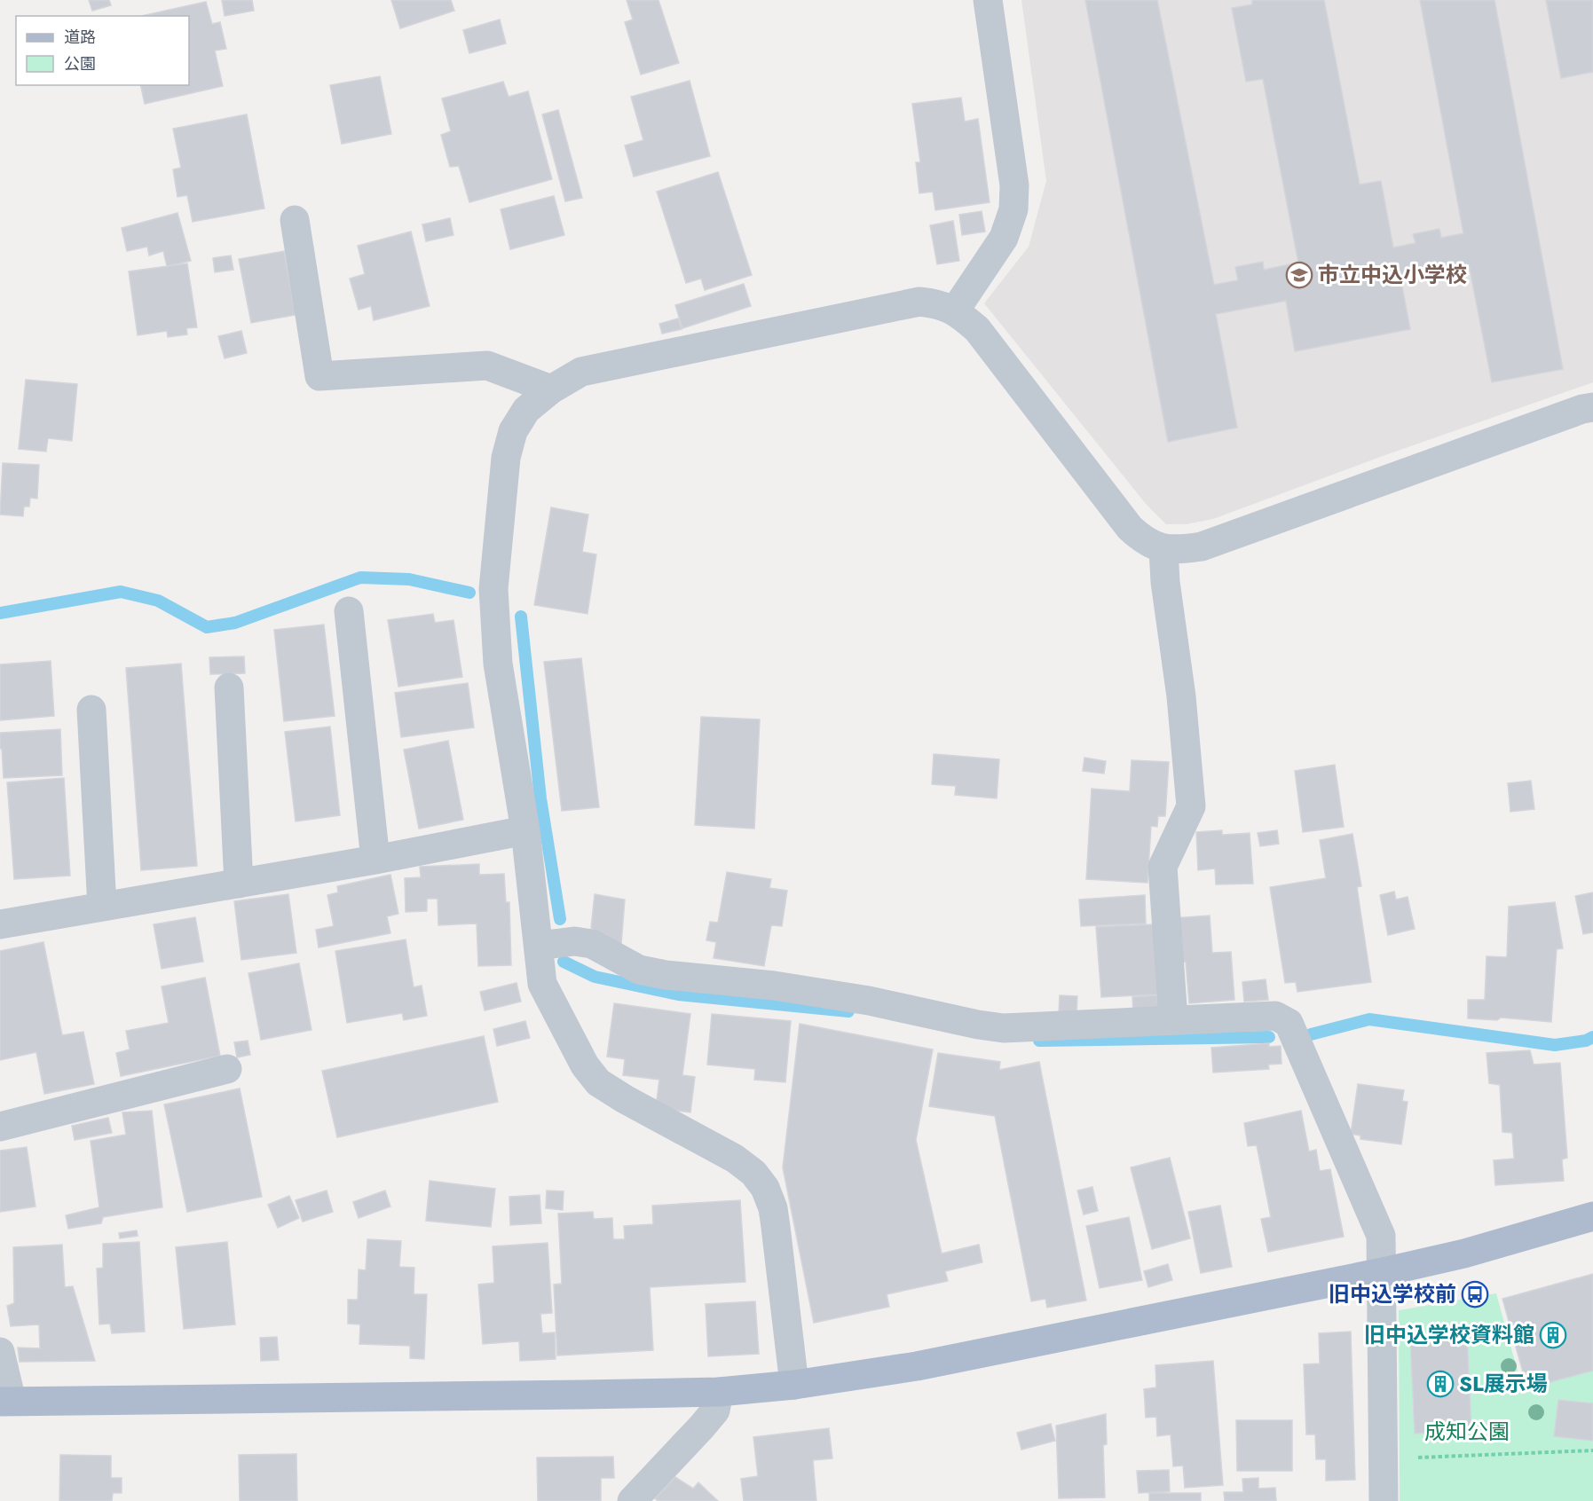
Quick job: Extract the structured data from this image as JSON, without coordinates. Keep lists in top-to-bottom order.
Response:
{
  "parks": ["成知公園"],
  "places": {
    "school or university": ["市立中込小学校"],
    "bus stop": ["旧中込学校前"],
    "building": ["旧中込学校資料館", "SL展示場"]
  },
  "legend": ["道路", "公園"]
}
